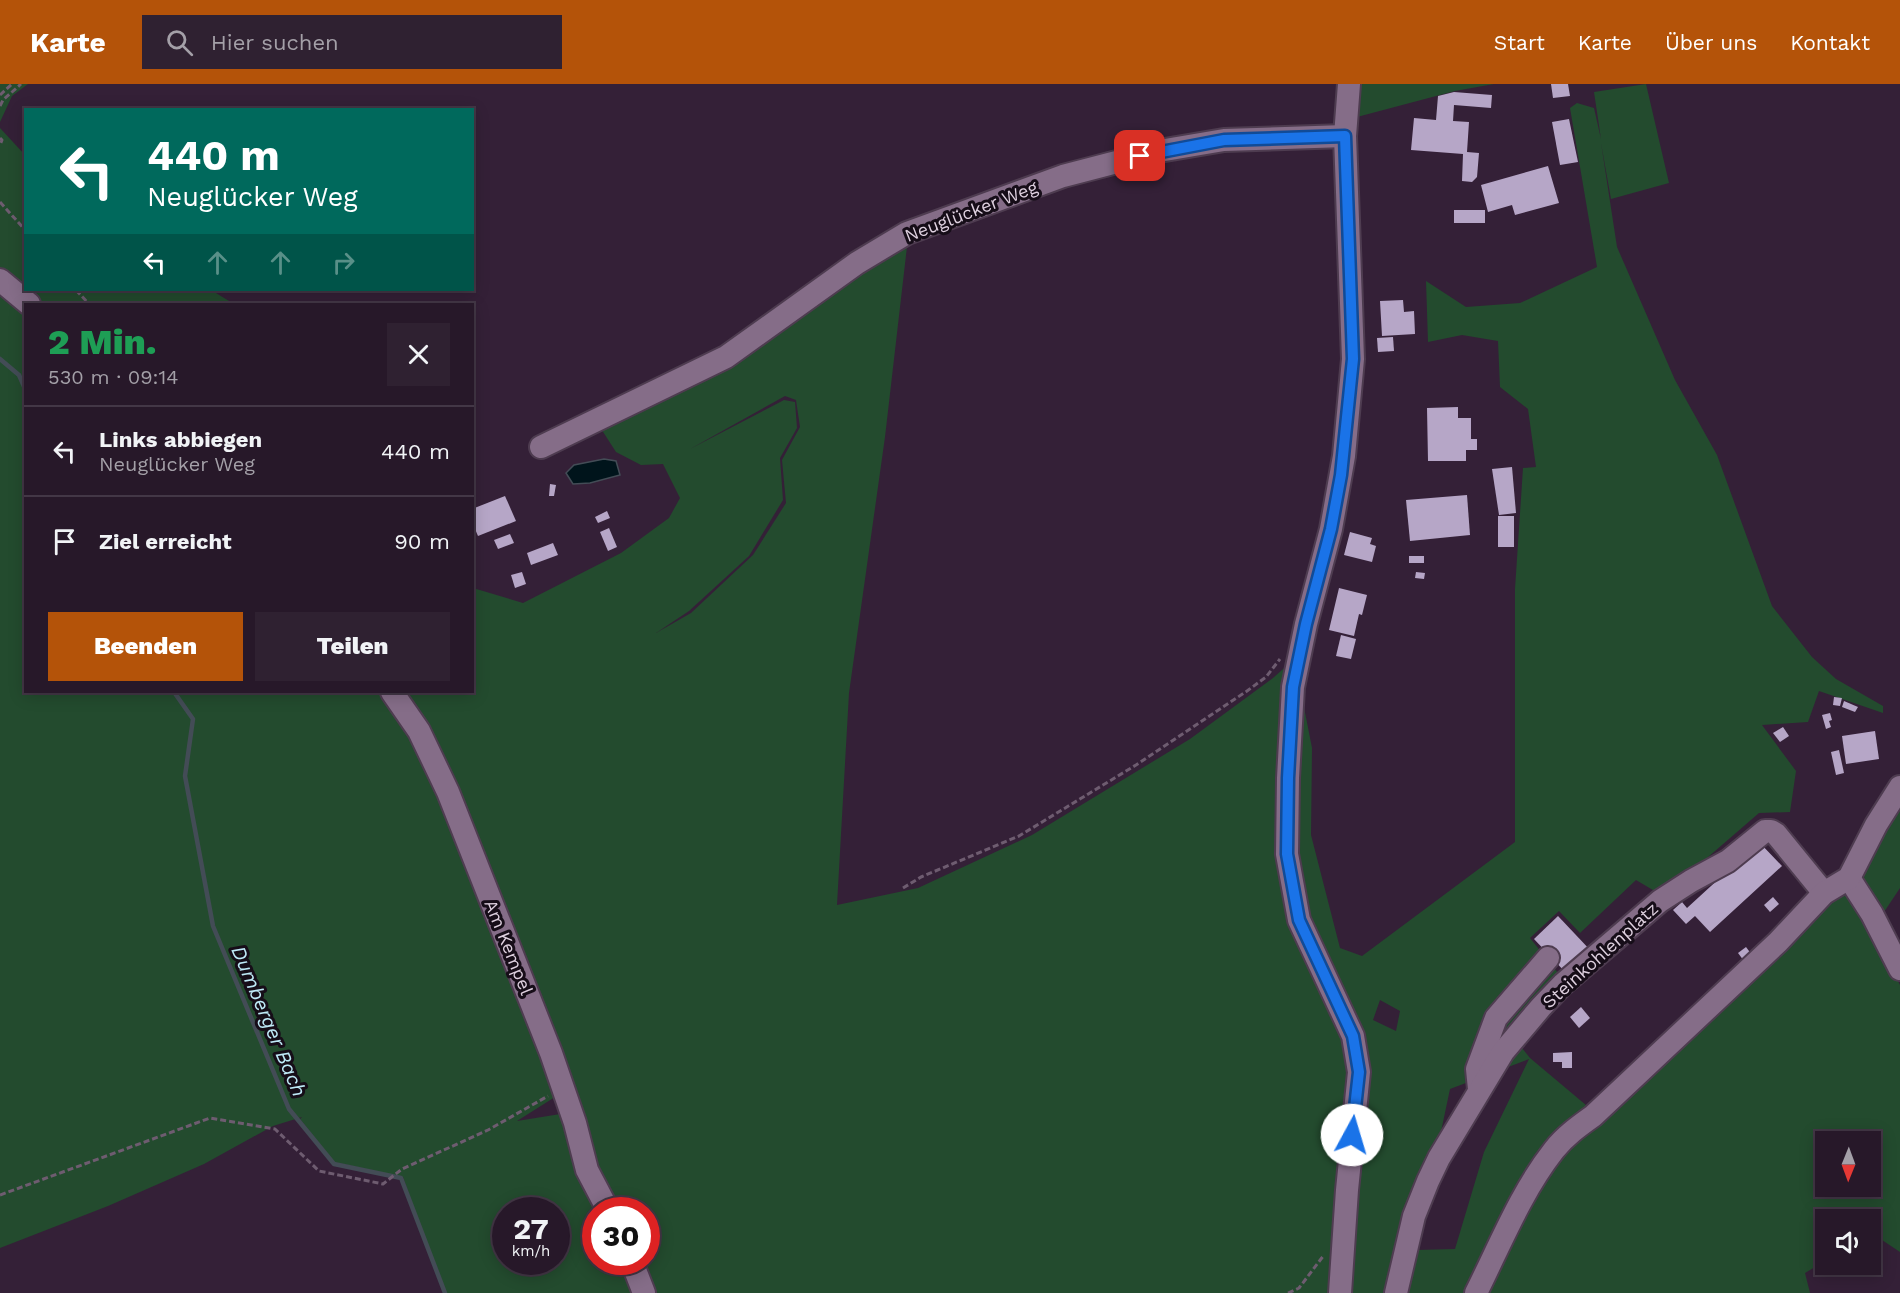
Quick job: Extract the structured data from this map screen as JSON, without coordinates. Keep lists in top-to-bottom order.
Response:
{
  "streets": {
    "street": ["Neuglücker Weg", "Am Kempel", "Steinkohlenplatz"]
  },
  "water": ["Dumberger Bach"],
  "north": "bottom",
  "page": {
    "header": "Karte",
    "search": "Hier suchen",
    "nav": [
      "Start",
      "Karte",
      "Über uns",
      "Kontakt"
    ],
    "turn": ["440 m", "Neuglücker Weg"],
    "heading": ["2 Min.", "530 m · 09:14"],
    "list": [
      {
        "name": "Links abbiegen",
        "note": "Neuglücker Weg",
        "value": "440 m"
      },
      {
        "name": "Ziel erreicht",
        "value": "90 m"
      }
    ],
    "buttons": ["Beenden", "Teilen"],
    "speed": "27 km/h",
    "limit": "30"
  }
}
